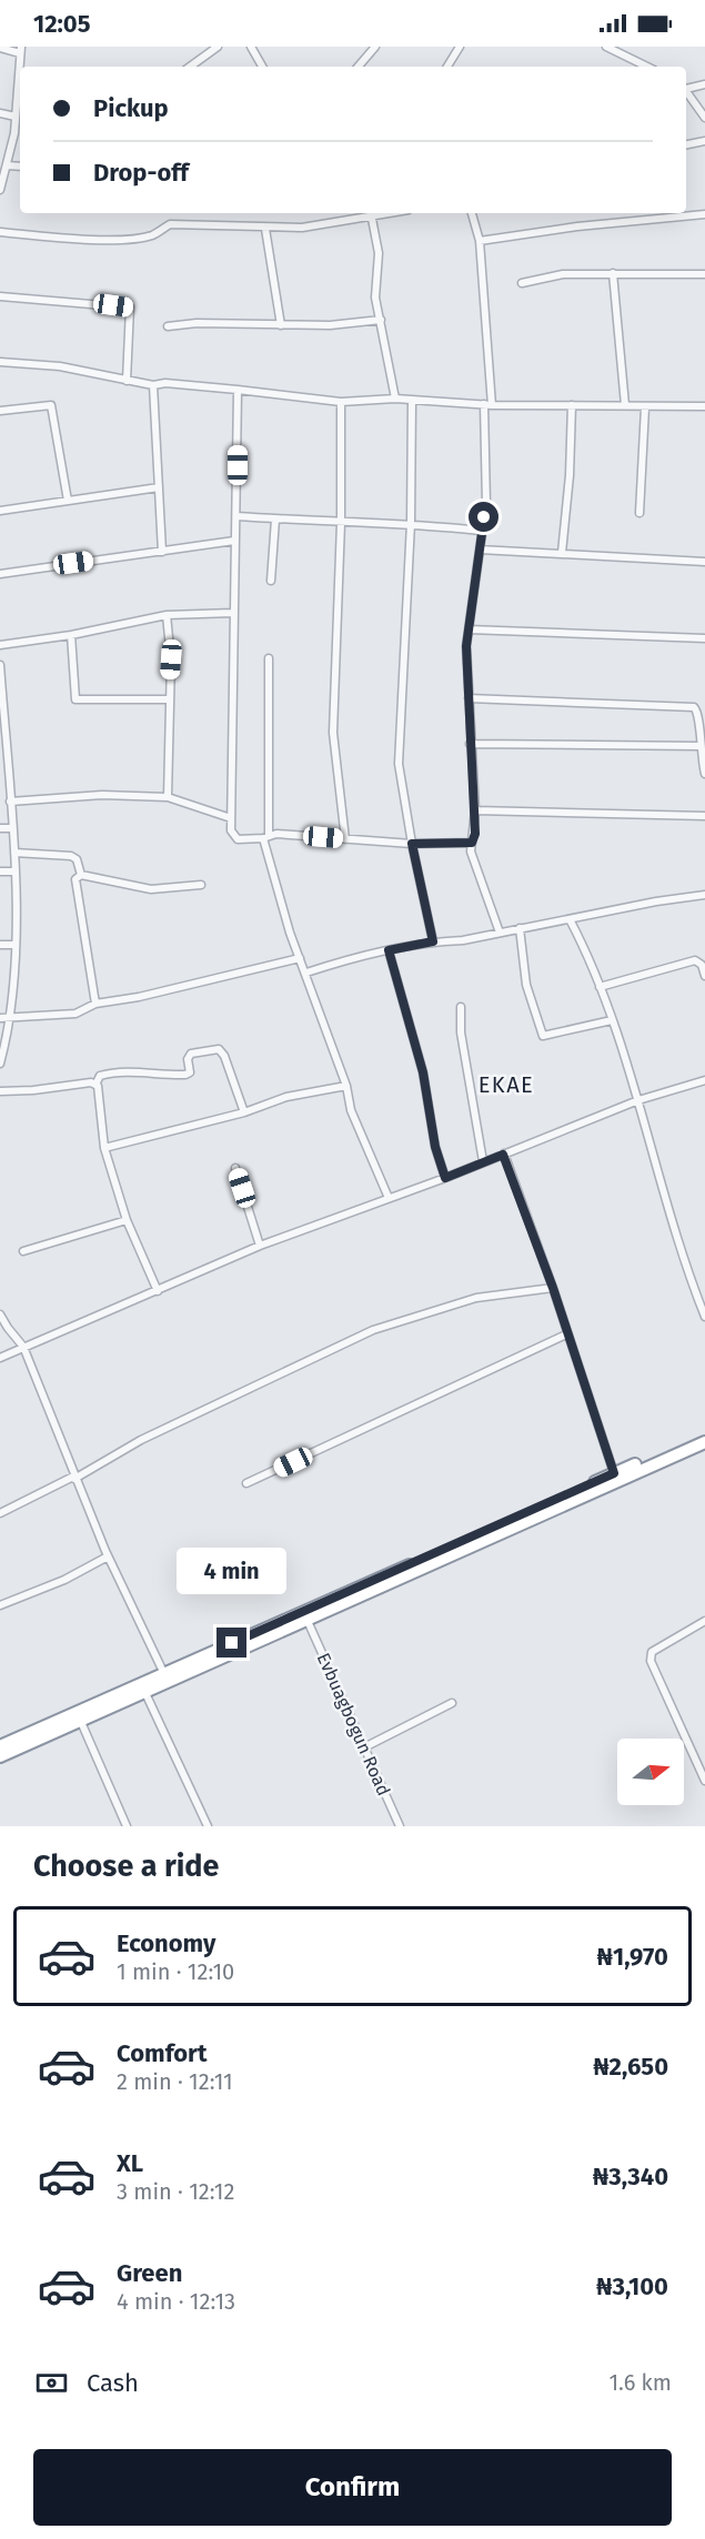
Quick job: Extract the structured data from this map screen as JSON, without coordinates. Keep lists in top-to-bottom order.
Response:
{
  "streets": {
    "street": ["Evbuagbogun Road"]
  },
  "districts": ["EKAE"],
  "north": "right",
  "page": {
    "status": "12:05",
    "banner": ["Pickup", "Drop-off"],
    "bubble": "4 min",
    "heading": "Choose a ride",
    "list": [
      {
        "name": "Economy",
        "note": "1 min · 12:10",
        "value": "₦1,970"
      },
      {
        "name": "Comfort",
        "note": "2 min · 12:11",
        "value": "₦2,650"
      },
      {
        "name": "XL",
        "note": "3 min · 12:12",
        "value": "₦3,340"
      },
      {
        "name": "Green",
        "note": "4 min · 12:13",
        "value": "₦3,100"
      }
    ],
    "pay": ["Cash", "1.6 km"],
    "buttons": "Confirm"
  }
}
